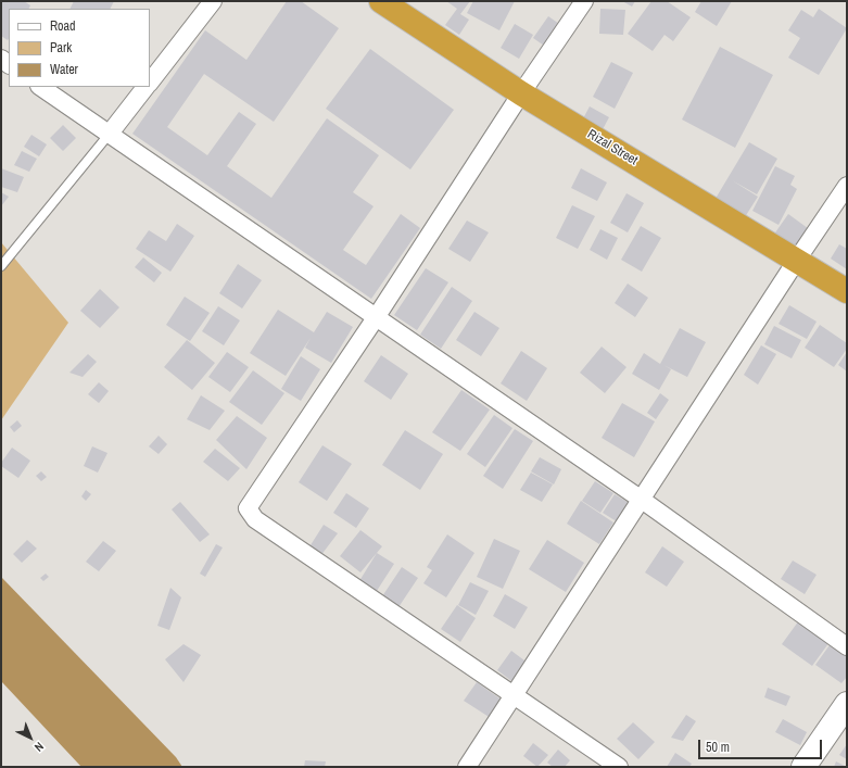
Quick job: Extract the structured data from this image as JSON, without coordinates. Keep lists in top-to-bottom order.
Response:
{
  "streets": {
    "highway": ["Rizal Street"]
  },
  "legend": ["Road", "Park", "Water"],
  "scale_bar": "50 m",
  "north": "bottom right"
}
